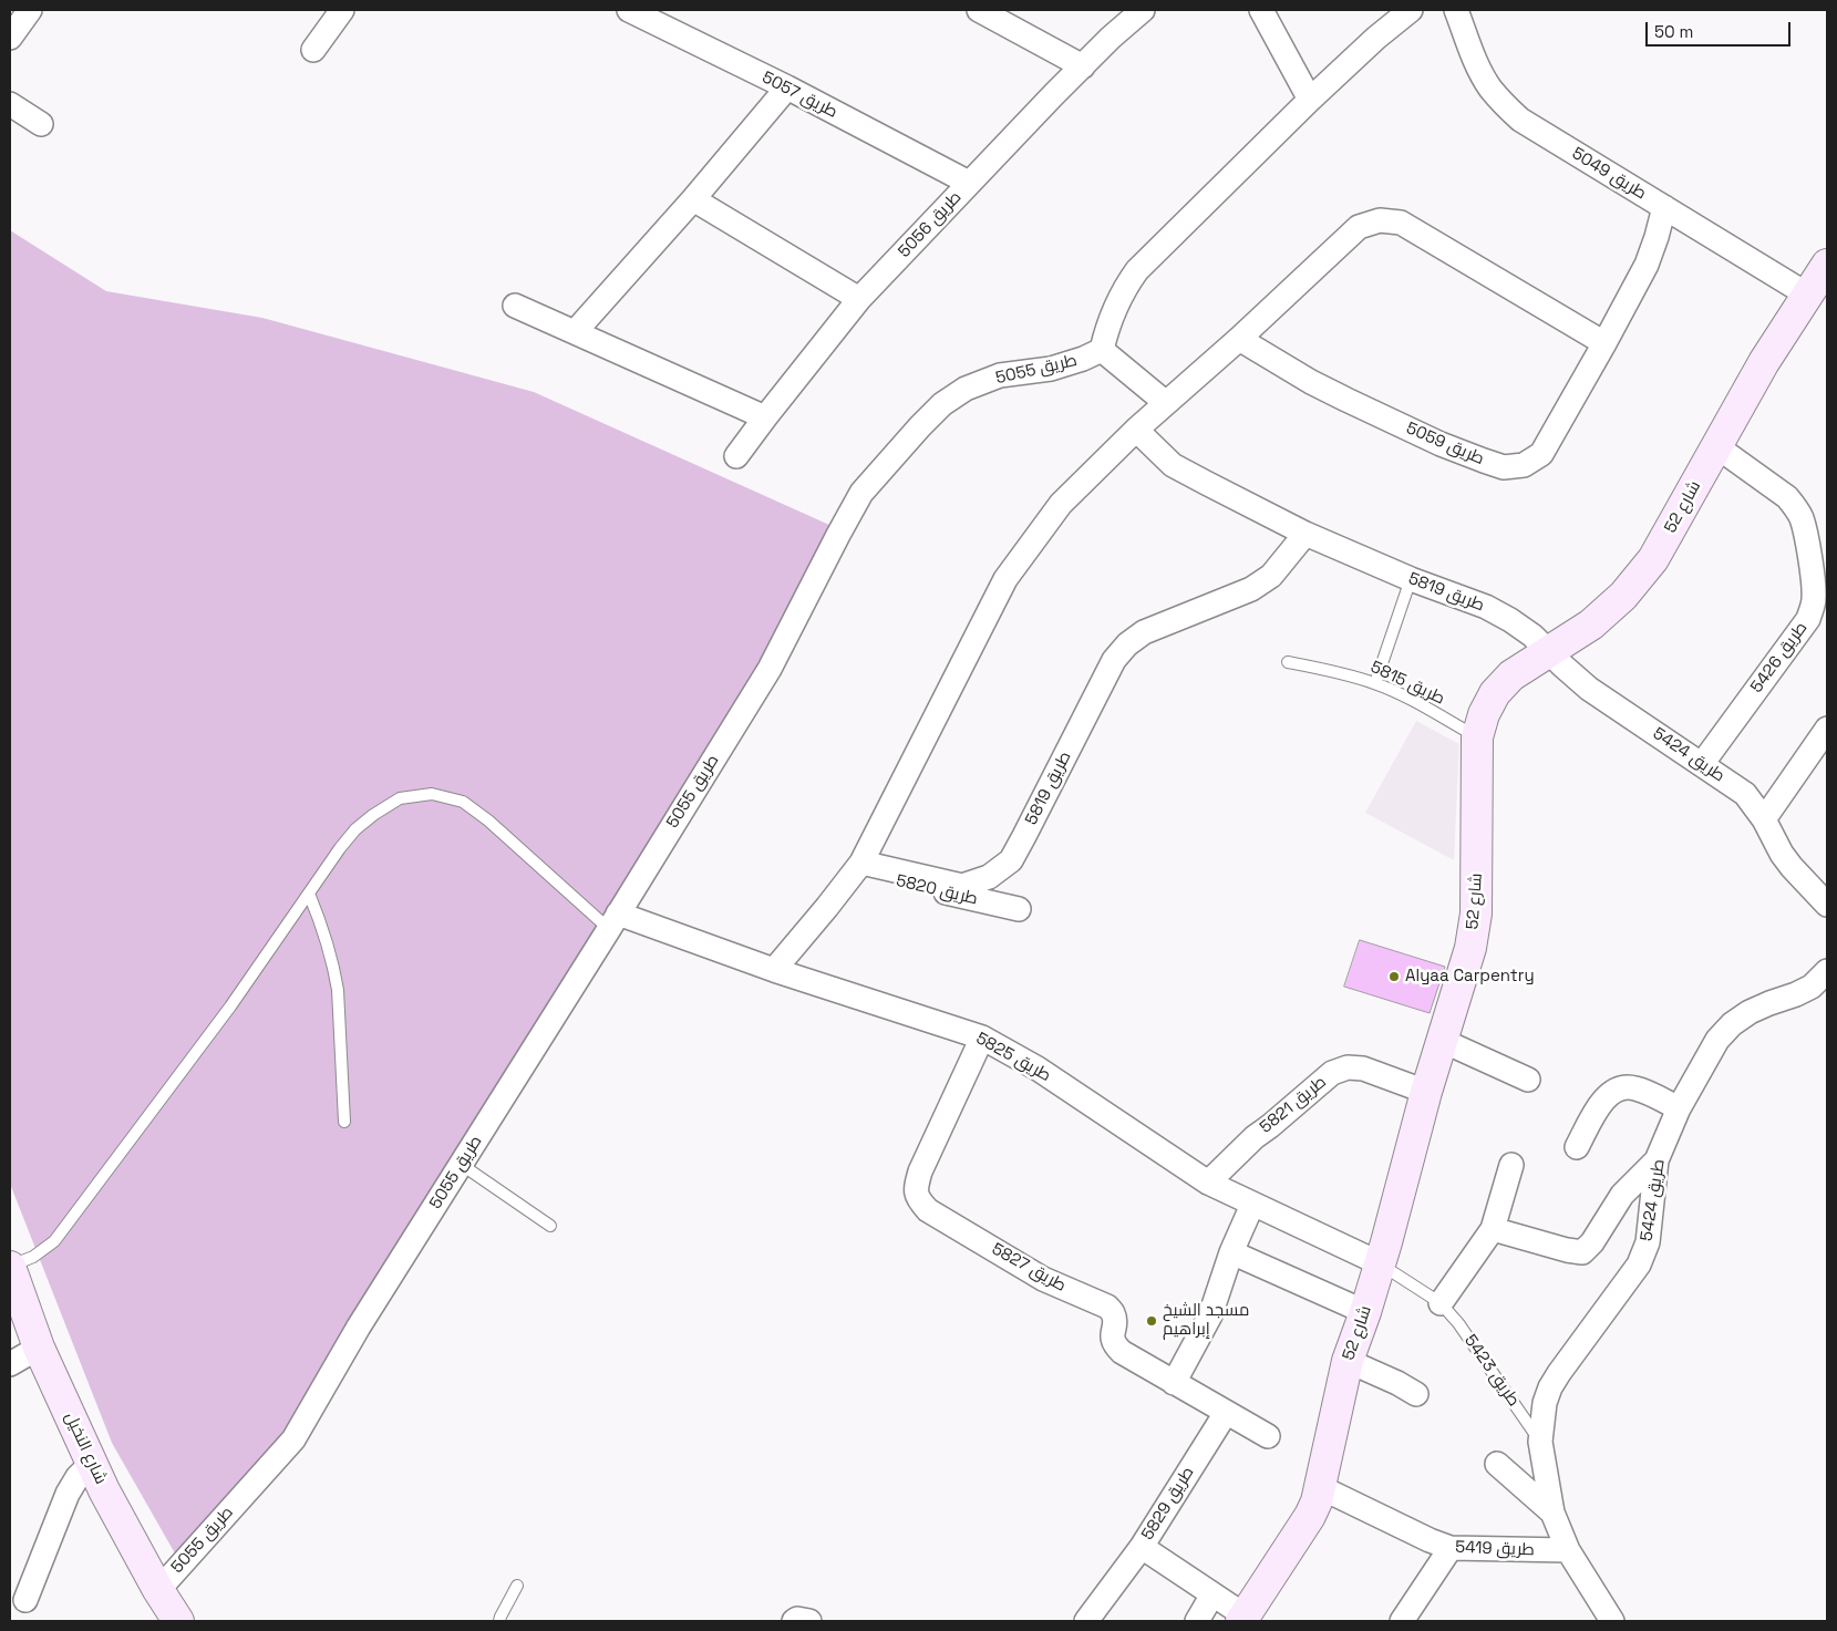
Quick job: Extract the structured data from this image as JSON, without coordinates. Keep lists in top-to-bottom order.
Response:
{
  "streets": {
    "street": [
      "طريق 5057",
      "طريق 5049",
      "طريق 5056",
      "طريق 5055",
      "طريق 5059",
      "شارع 52",
      "طريق 5819",
      "طريق 5426",
      "طريق 5424",
      "طريق 5820",
      "طريق 5825",
      "طريق 5821",
      "طريق 5827",
      "طريق 5423",
      "شارع النخيل",
      "طريق 5829",
      "طريق 5419"
    ],
    "lane": ["طريق 5815"]
  },
  "crossings": [
    ["طريق 5057", "طريق 5056"],
    ["طريق 5049", "طريق 5059"],
    ["طريق 5049", "شارع 52"],
    ["طريق 5055", "طريق 5825"],
    ["طريق 5055", "شارع النخيل"],
    ["شارع 52", "طريق 5819"],
    ["شارع 52", "طريق 5426"],
    ["شارع 52", "طريق 5815"],
    ["شارع 52", "طريق 5424"],
    ["شارع 52", "طريق 5825"],
    ["شارع 52", "طريق 5821"],
    ["شارع 52", "طريق 5423"],
    ["شارع 52", "طريق 5829"],
    ["شارع 52", "طريق 5419"],
    ["طريق 5819", "طريق 5424"],
    ["طريق 5819", "طريق 5820"],
    ["طريق 5426", "طريق 5424"],
    ["طريق 5424", "طريق 5423"],
    ["طريق 5825", "طريق 5821"],
    ["طريق 5825", "طريق 5827"],
    ["طريق 5825", "طريق 5423"],
    ["طريق 5827", "طريق 5829"],
    ["طريق 5423", "طريق 5419"]
  ],
  "places": ["Alyaa Carpentry", "مسجد الشيخ إبراهيم"],
  "scale_bar": "50 m"
}
